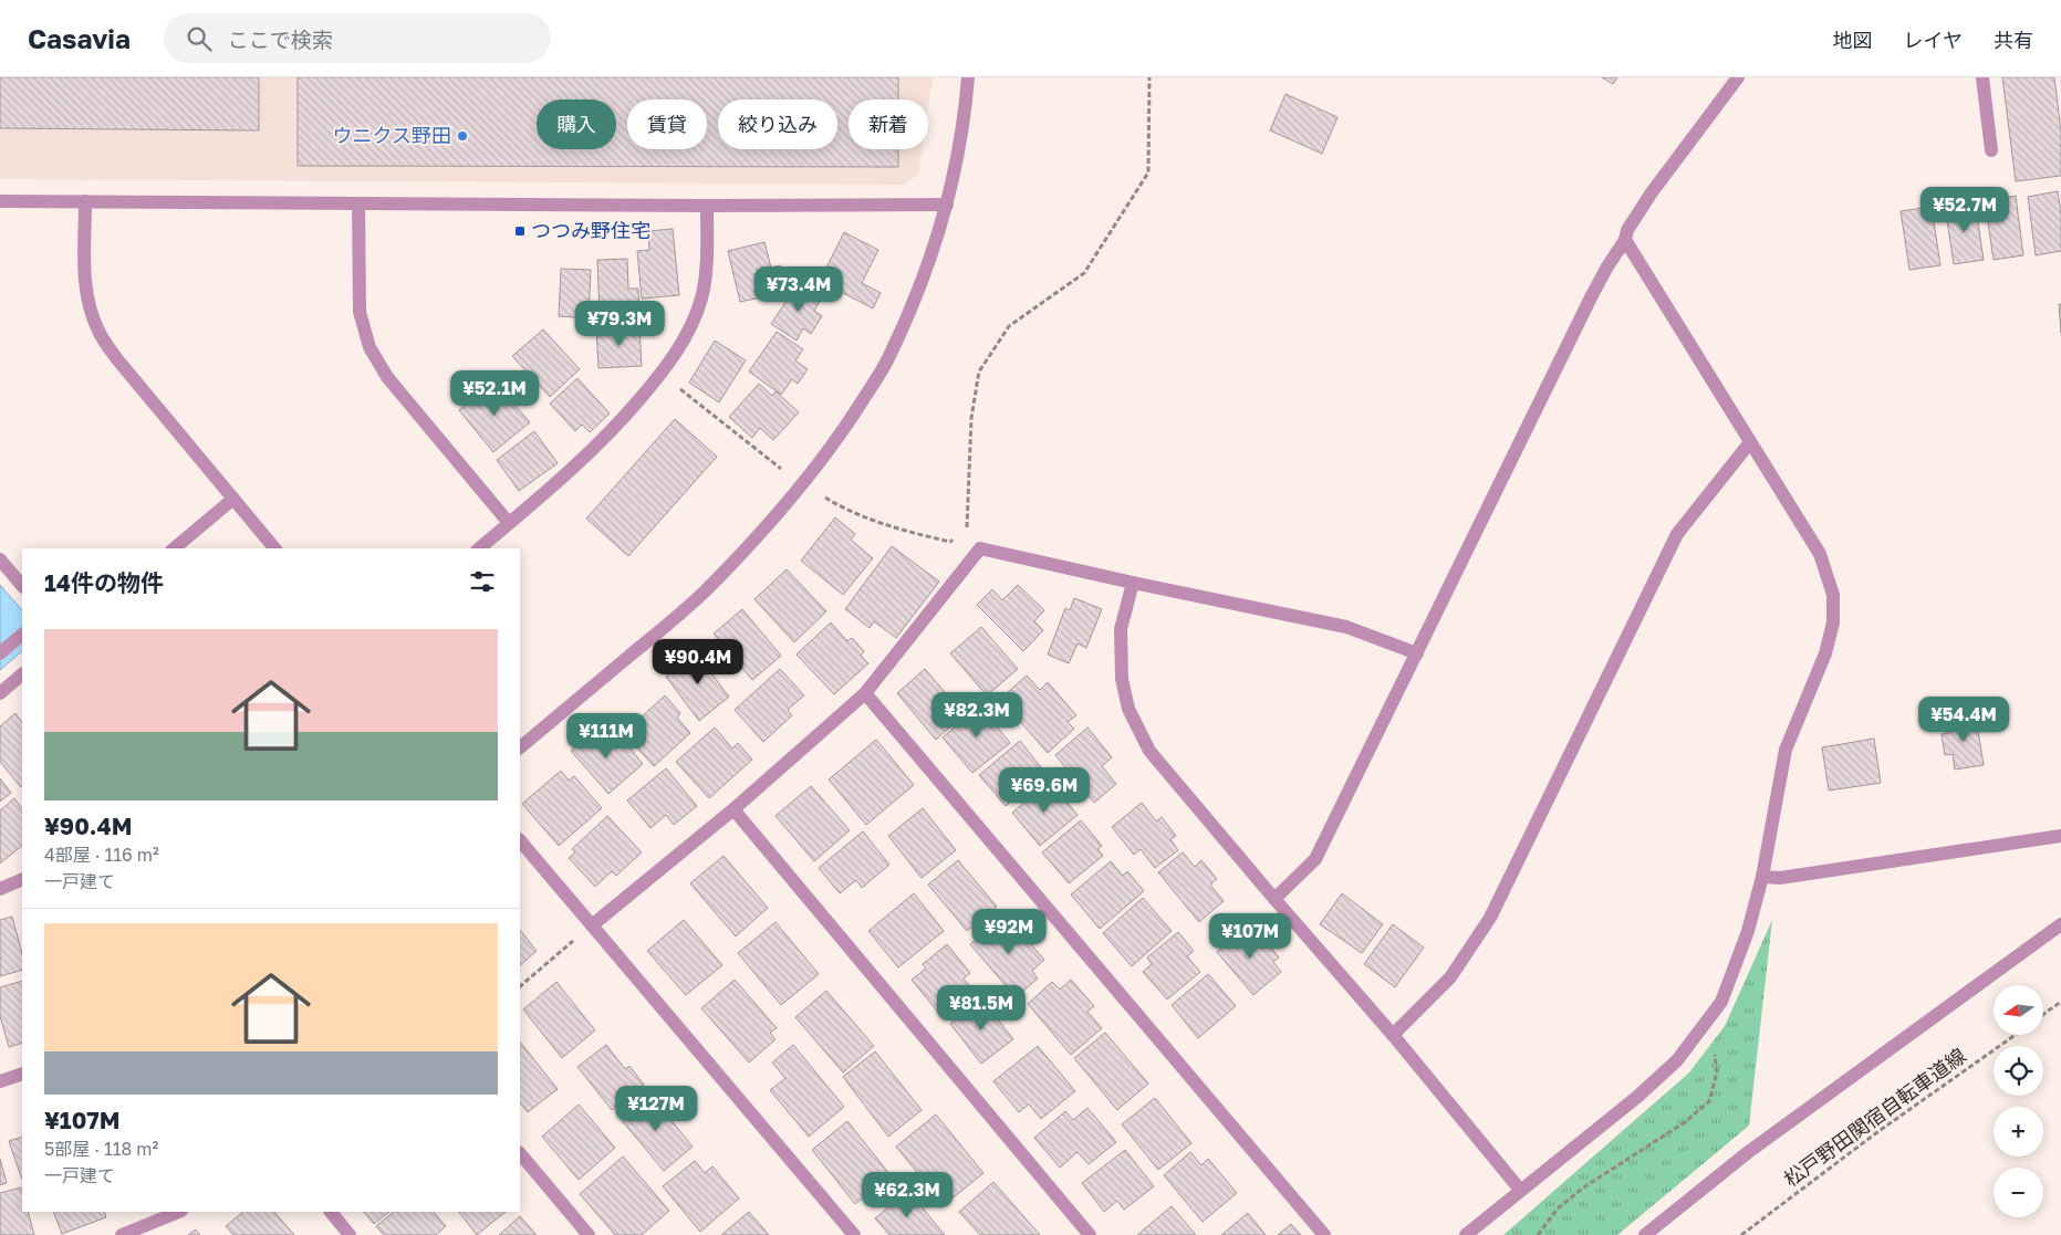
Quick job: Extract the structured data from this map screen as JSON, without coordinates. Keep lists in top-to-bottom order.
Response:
{
  "streets": {
    "path": ["松戸野田関宿自転車道線"]
  },
  "places": {
    "other": ["ウニクス野田"],
    "transit": ["つつみ野住宅"]
  },
  "north": "left",
  "page": {
    "header": "Casavia",
    "search": "ここで検索",
    "nav": ["地図", "レイヤ", "共有"],
    "chip": [
      "購入",
      "賃貸",
      "絞り込み",
      "新着"
    ],
    "price": [
      "¥52.7M",
      "¥73.4M",
      "¥79.3M",
      "¥52.1M",
      "¥90.4M",
      "¥82.3M",
      "¥54.4M",
      "¥111M",
      "¥69.6M",
      "¥92M",
      "¥107M",
      "¥81.5M",
      "¥127M",
      "¥62.3M"
    ],
    "heading": "14件の物件",
    "list": [
      {
        "name": "¥90.4M",
        "note": "4部屋 · 116 m² · 一戸建て"
      },
      {
        "name": "¥107M",
        "note": "5部屋 · 118 m² · 一戸建て"
      }
    ],
    "map_buttons": ["+", "−"]
  }
}
